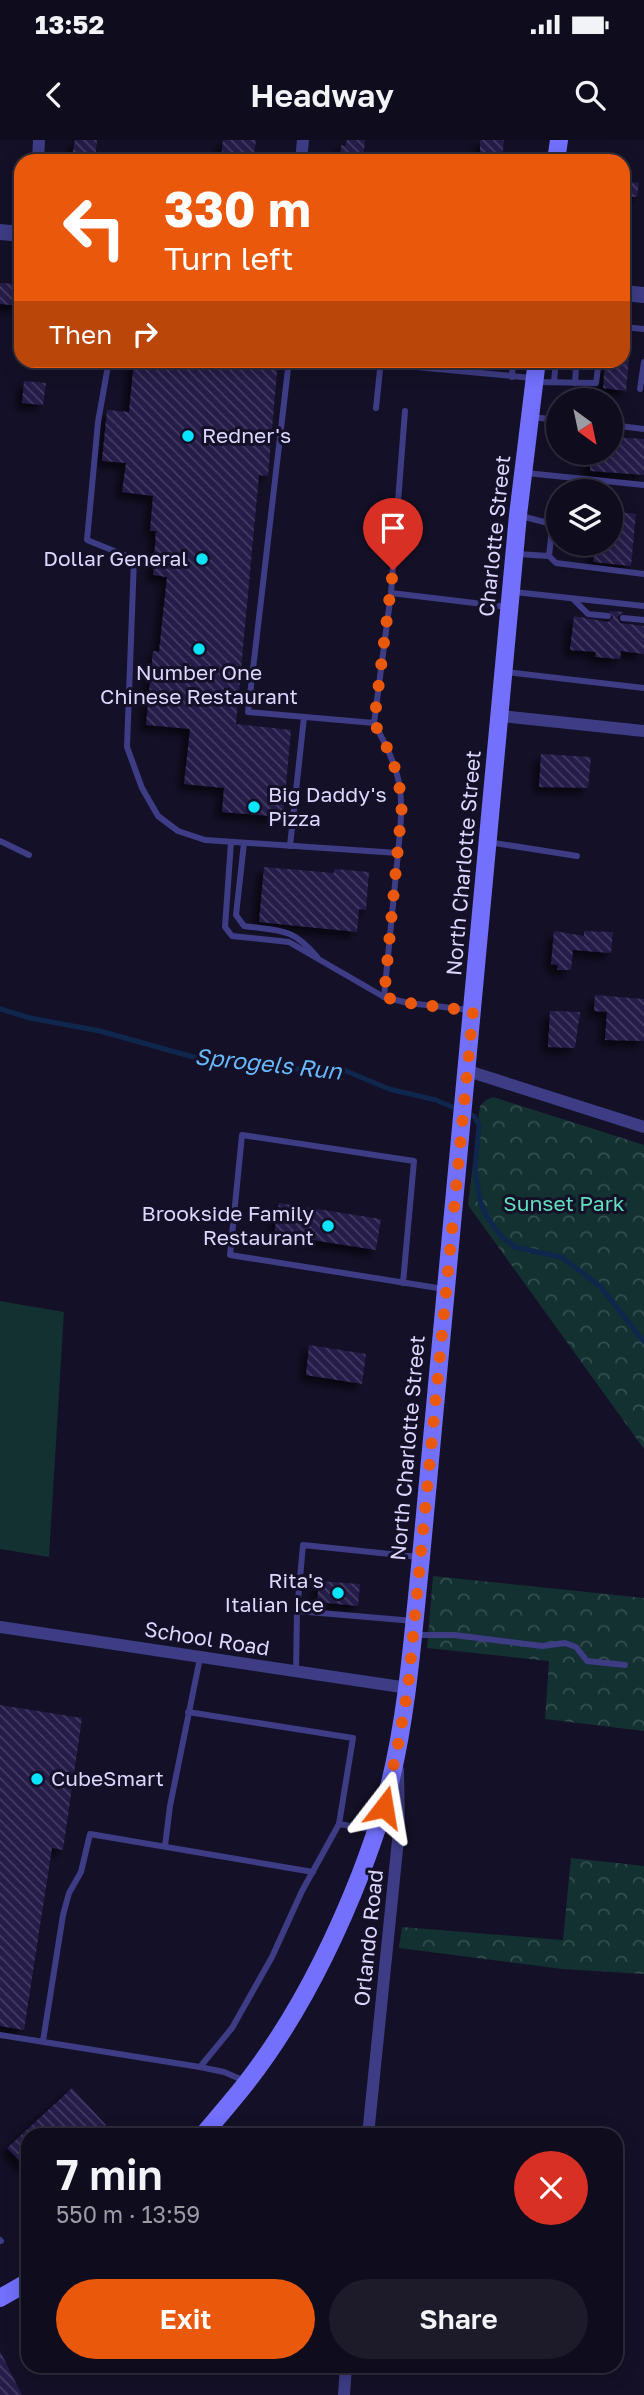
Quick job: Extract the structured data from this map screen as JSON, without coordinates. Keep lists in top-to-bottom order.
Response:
{
  "streets": {
    "main road": ["Charlotte Street", "North Charlotte Street"],
    "street": ["School Road", "Orlando Road"]
  },
  "crossings": [
    ["Charlotte Street", "North Charlotte Street"],
    ["North Charlotte Street", "School Road"],
    ["North Charlotte Street", "Orlando Road"]
  ],
  "water": ["Sprogels Run"],
  "parks": ["Sunset Park"],
  "places": [
    "Redner's",
    "Dollar General",
    "Number One Chinese Restaurant",
    "Big Daddy's Pizza",
    "Brookside Family Restaurant",
    "Rita's Italian Ice",
    "CubeSmart"
  ],
  "north": "bottom right",
  "page": {
    "status": "13:52",
    "header": "Headway",
    "turn": ["330 m", "Turn left"],
    "then": "Then",
    "heading": ["7 min", "550 m · 13:59"],
    "buttons": ["Exit", "Share"]
  }
}
